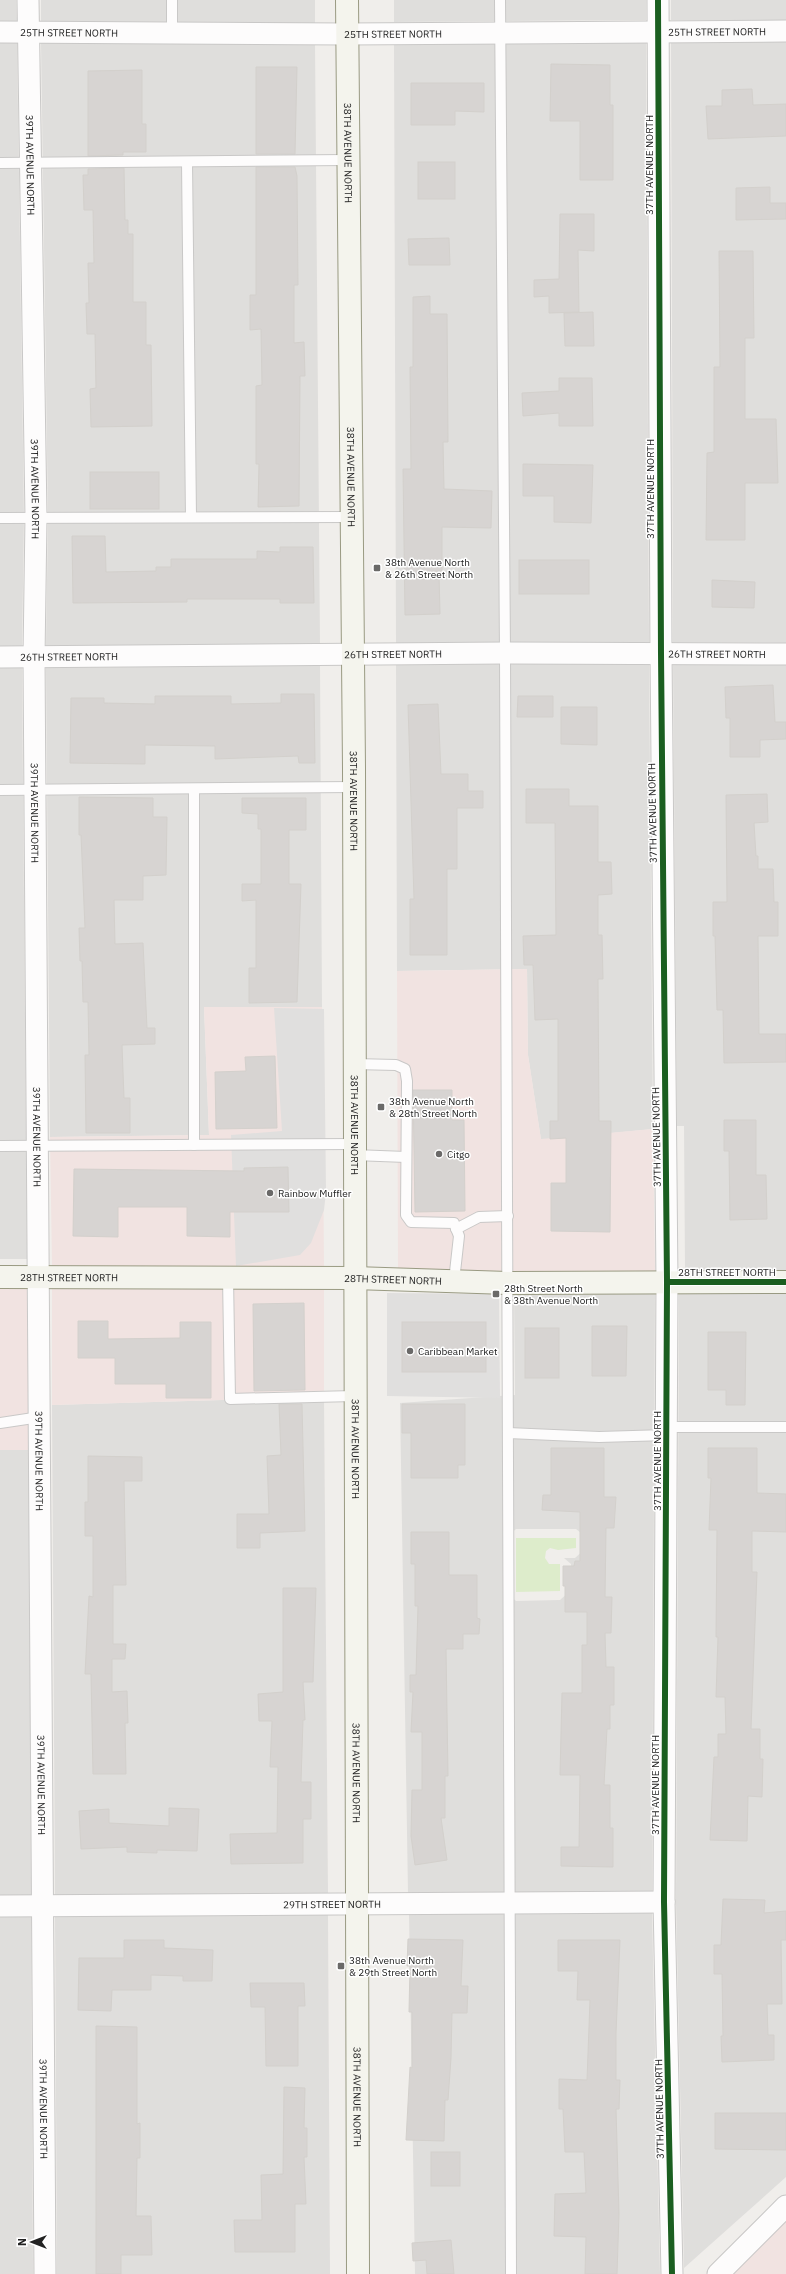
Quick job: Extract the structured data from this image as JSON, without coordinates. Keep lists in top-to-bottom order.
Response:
{
  "streets": {
    "main road": ["38TH AVENUE NORTH", "28TH STREET NORTH"],
    "street": [
      "25TH STREET NORTH",
      "39TH AVENUE NORTH",
      "37TH AVENUE NORTH",
      "26TH STREET NORTH",
      "29TH STREET NORTH"
    ]
  },
  "crossings": [
    ["25TH STREET NORTH", "38TH AVENUE NORTH"],
    ["25TH STREET NORTH", "39TH AVENUE NORTH"],
    ["25TH STREET NORTH", "37TH AVENUE NORTH"],
    ["38TH AVENUE NORTH", "26TH STREET NORTH"],
    ["38TH AVENUE NORTH", "28TH STREET NORTH"],
    ["38TH AVENUE NORTH", "29TH STREET NORTH"],
    ["39TH AVENUE NORTH", "26TH STREET NORTH"],
    ["39TH AVENUE NORTH", "28TH STREET NORTH"],
    ["39TH AVENUE NORTH", "29TH STREET NORTH"],
    ["37TH AVENUE NORTH", "26TH STREET NORTH"],
    ["37TH AVENUE NORTH", "28TH STREET NORTH"],
    ["37TH AVENUE NORTH", "29TH STREET NORTH"]
  ],
  "places": {
    "transit": [
      "38th Avenue North & 26th Street North",
      "38th Avenue North & 28th Street North",
      "28th Street North & 38th Avenue North",
      "38th Avenue North & 29th Street North"
    ],
    "other": ["Citgo", "Rainbow Muffler", "Caribbean Market"]
  },
  "north": "left"
}
